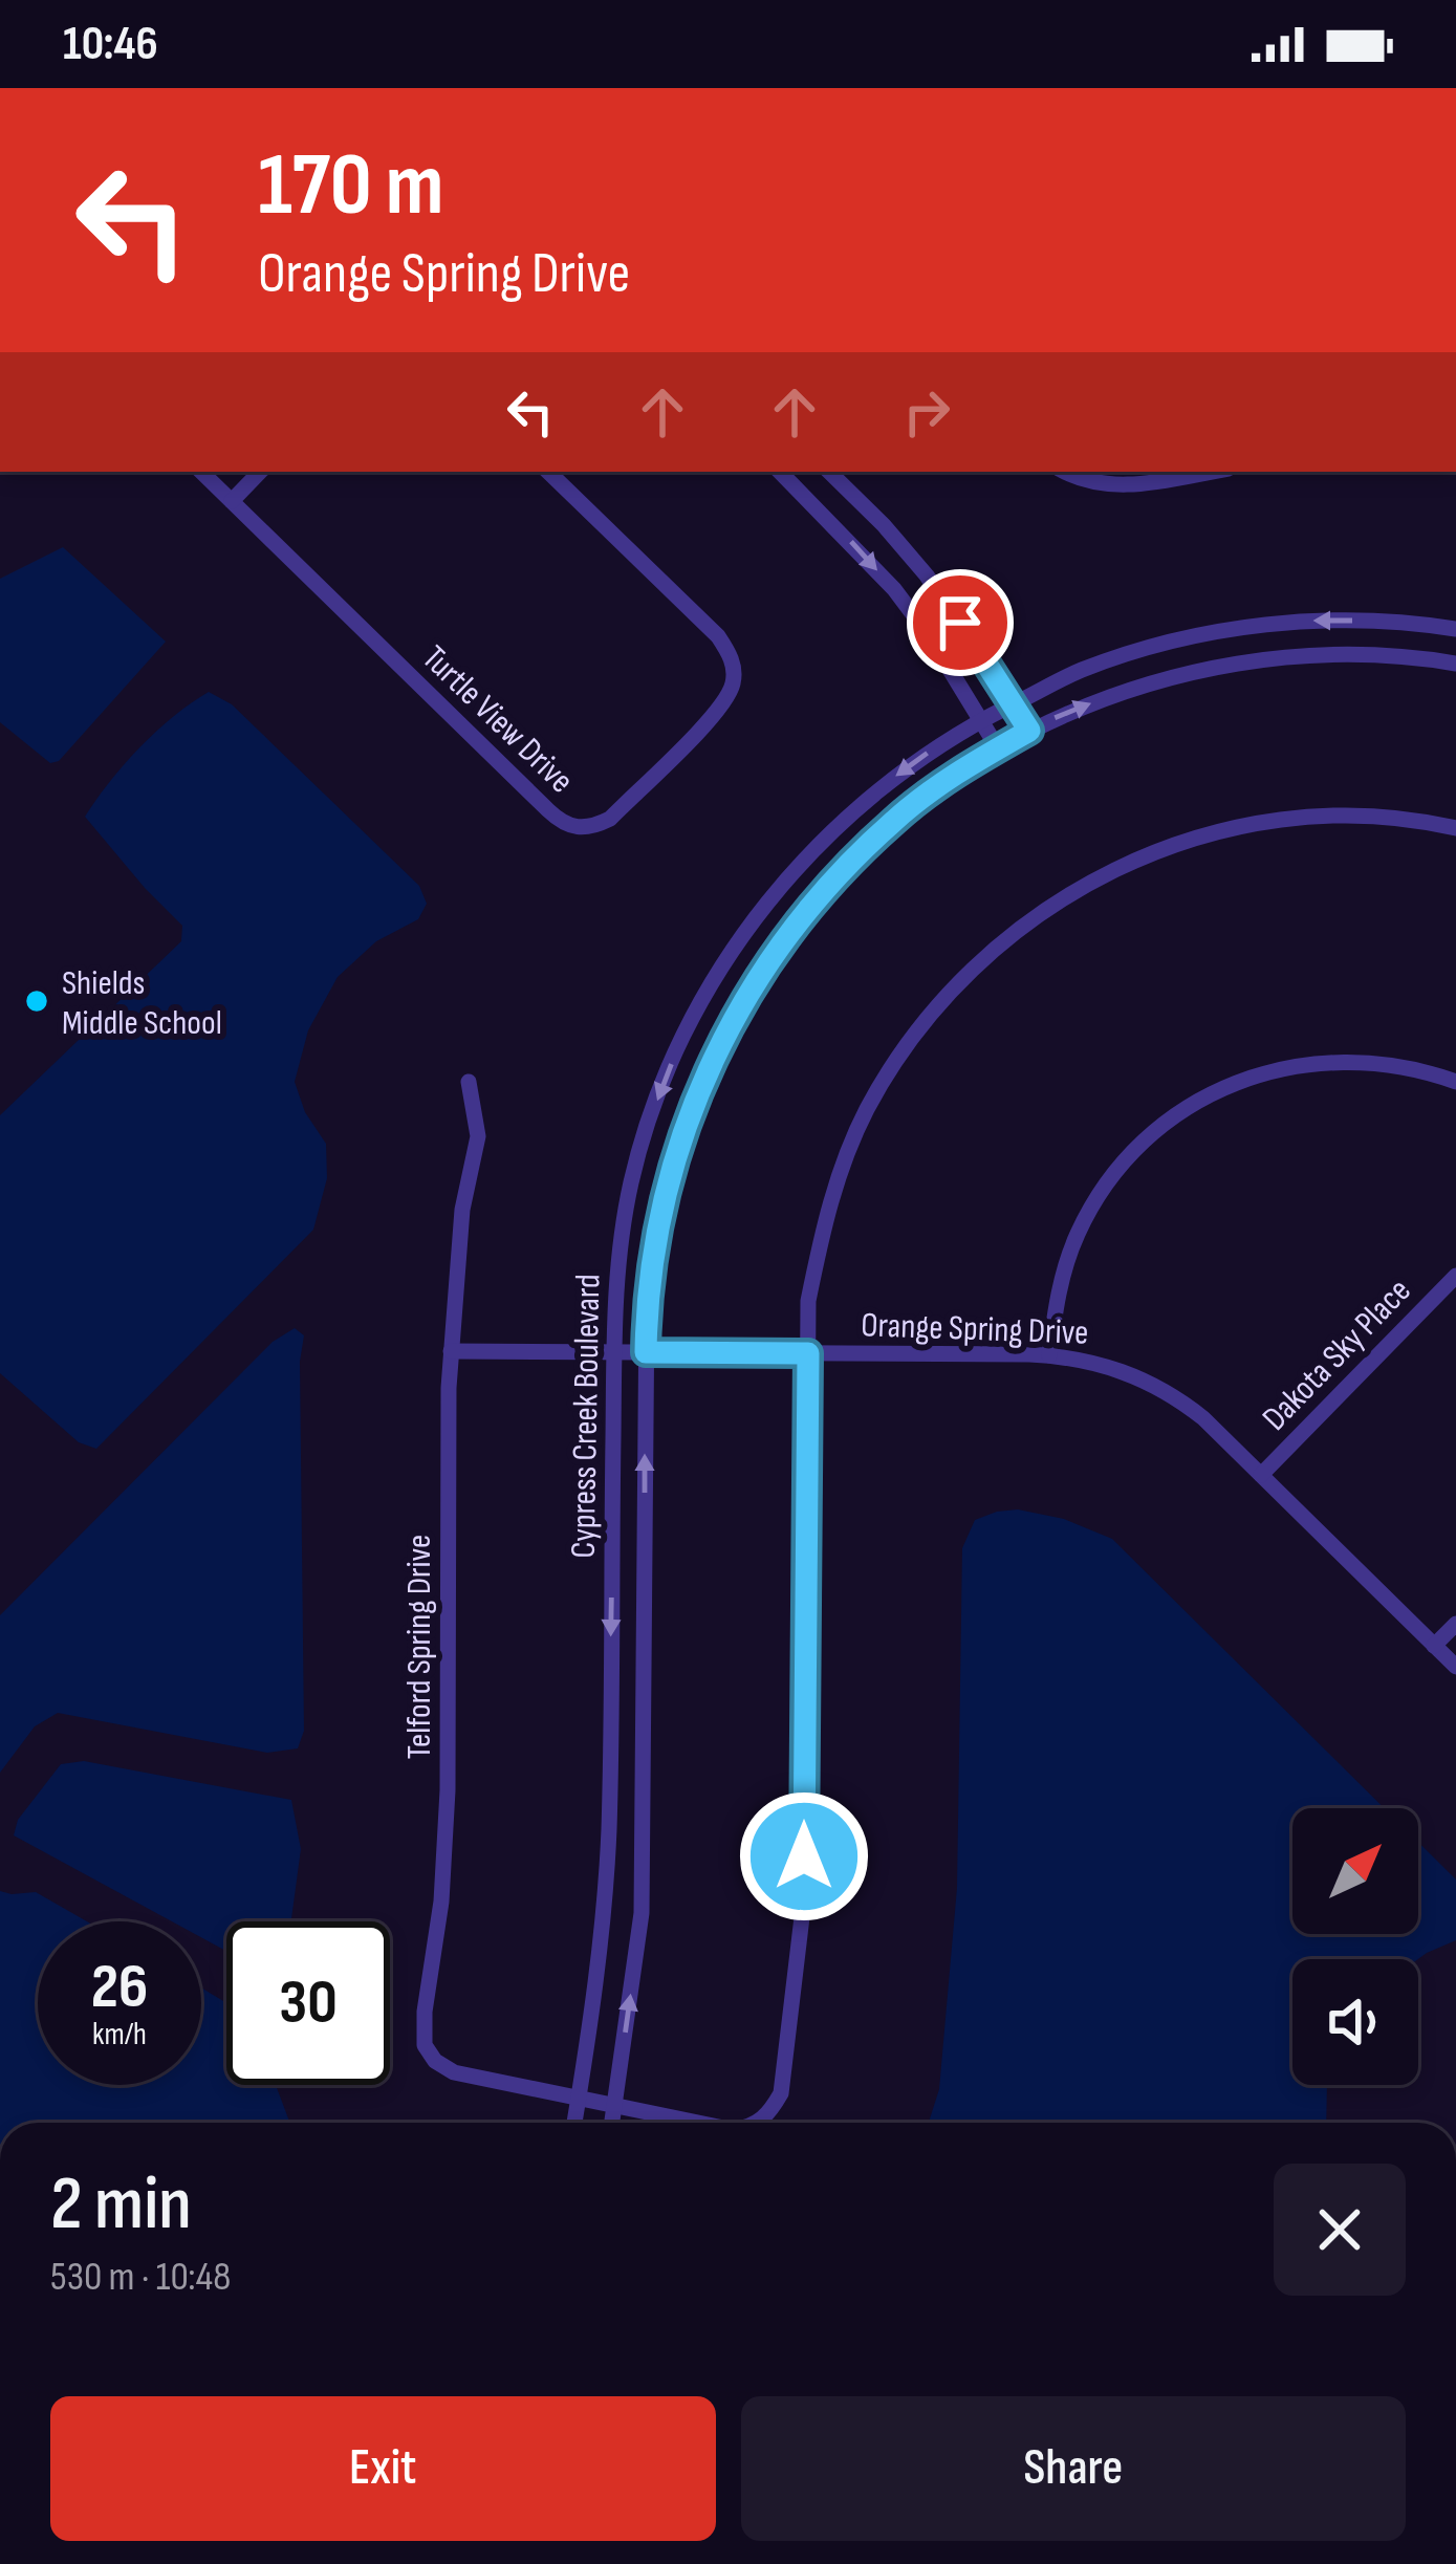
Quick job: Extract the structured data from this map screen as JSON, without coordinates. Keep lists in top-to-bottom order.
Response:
{
  "streets": {
    "street": [
      "Turtle View Drive",
      "Orange Spring Drive",
      "Dakota Sky Place",
      "Cypress Creek Boulevard",
      "Telford Spring Drive"
    ]
  },
  "crossings": [
    ["Orange Spring Drive", "Dakota Sky Place"],
    ["Orange Spring Drive", "Cypress Creek Boulevard"],
    ["Orange Spring Drive", "Telford Spring Drive"],
    ["Cypress Creek Boulevard", "Telford Spring Drive"]
  ],
  "places": ["Shields Middle School"],
  "north": "top right",
  "page": {
    "status": "10:46",
    "turn": ["170 m", "Orange Spring Drive"],
    "speed": "26 km/h",
    "limit": "30",
    "heading": ["2 min", "530 m · 10:48"],
    "buttons": ["Exit", "Share"]
  }
}
